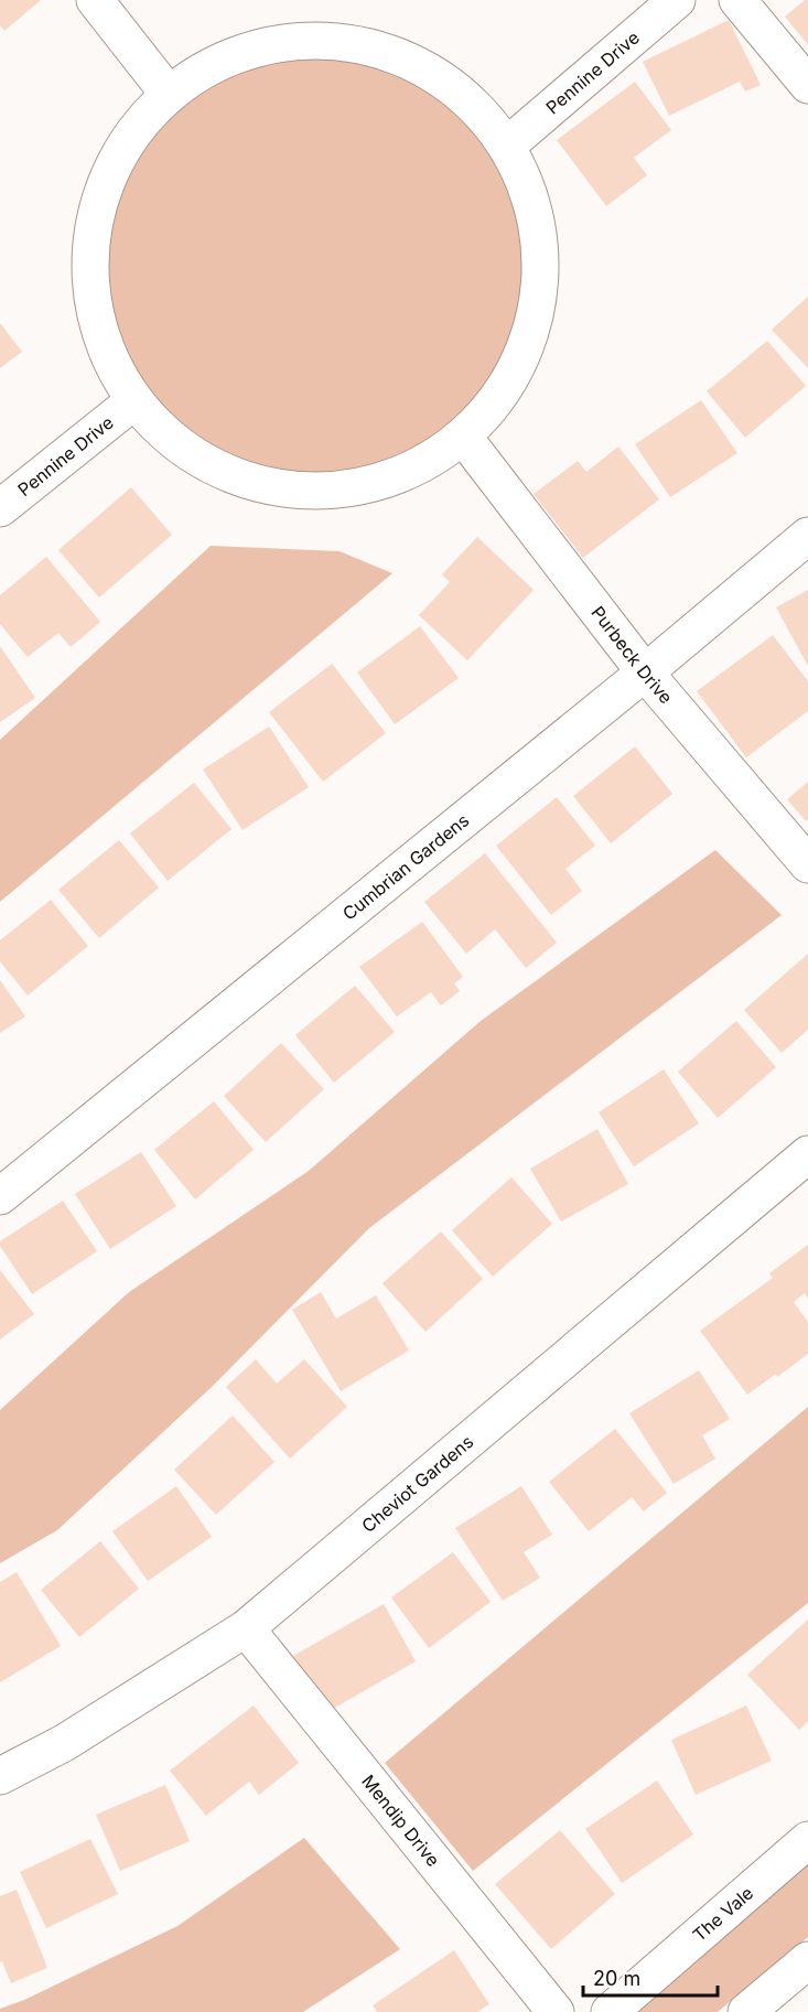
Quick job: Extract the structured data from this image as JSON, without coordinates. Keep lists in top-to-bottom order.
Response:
{
  "streets": {
    "street": [
      "Pennine Drive",
      "Purbeck Drive",
      "Cumbrian Gardens",
      "Cheviot Gardens",
      "Mendip Drive",
      "The Vale"
    ]
  },
  "crossings": [
    ["Purbeck Drive", "Cumbrian Gardens"],
    ["Cheviot Gardens", "Mendip Drive"]
  ],
  "scale_bar": "20 m"
}
